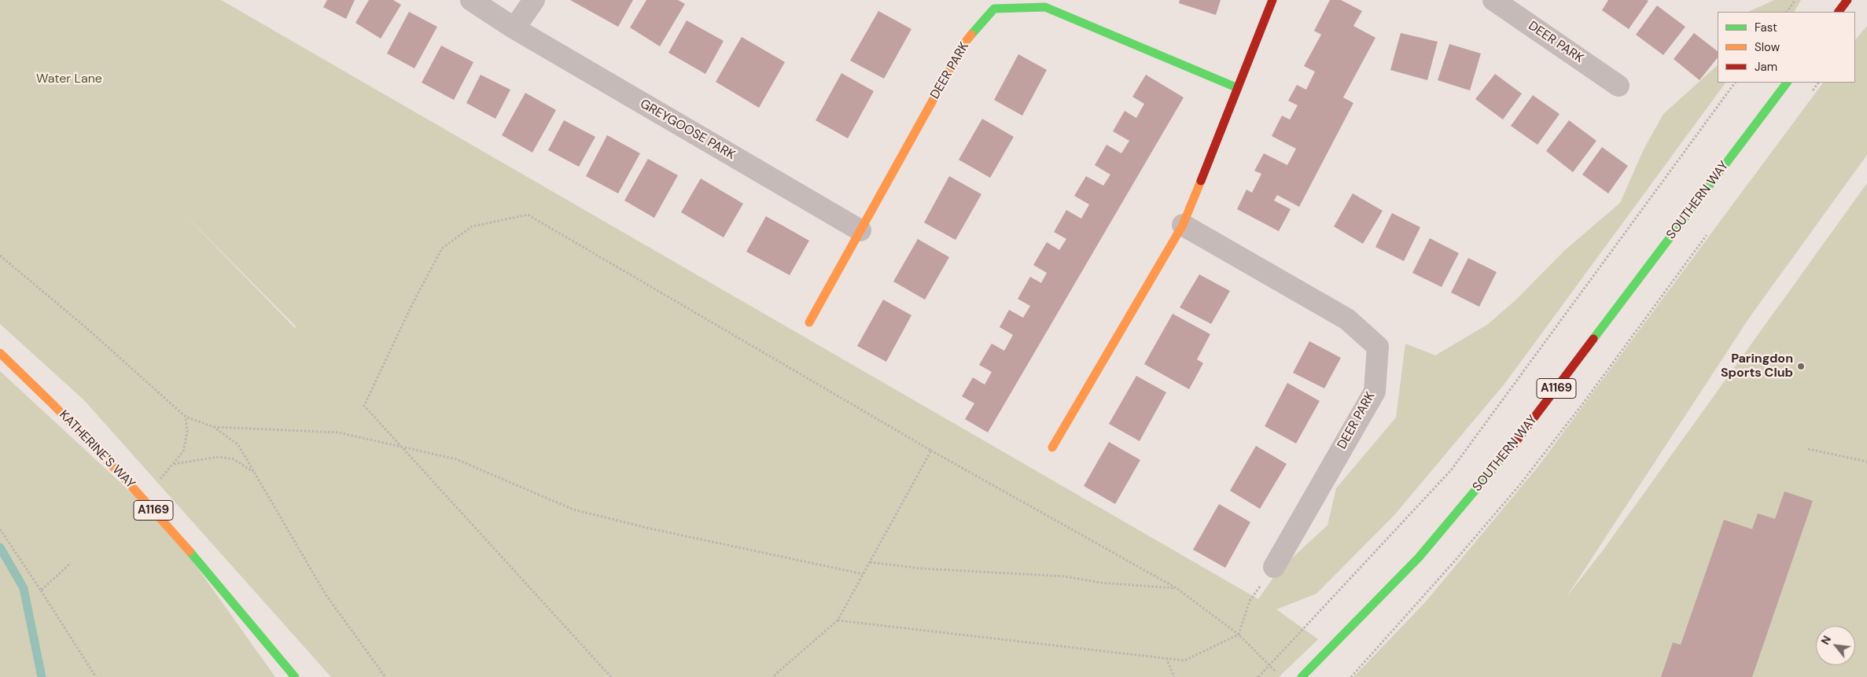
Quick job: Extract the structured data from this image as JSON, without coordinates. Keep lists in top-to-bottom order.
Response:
{
  "streets": {
    "main road": [
      "DEER PARK",
      "SOUTHERN WAY",
      "A1169",
      "KATHERINE'S WAY"
    ],
    "street": ["GREYGOOSE PARK"]
  },
  "crossings": [
    ["DEER PARK", "GREYGOOSE PARK"]
  ],
  "parks": ["Water Lane"],
  "places": ["Paringdon Sports Club"],
  "legend": ["Fast", "Slow", "Jam"],
  "north": "top left"
}
